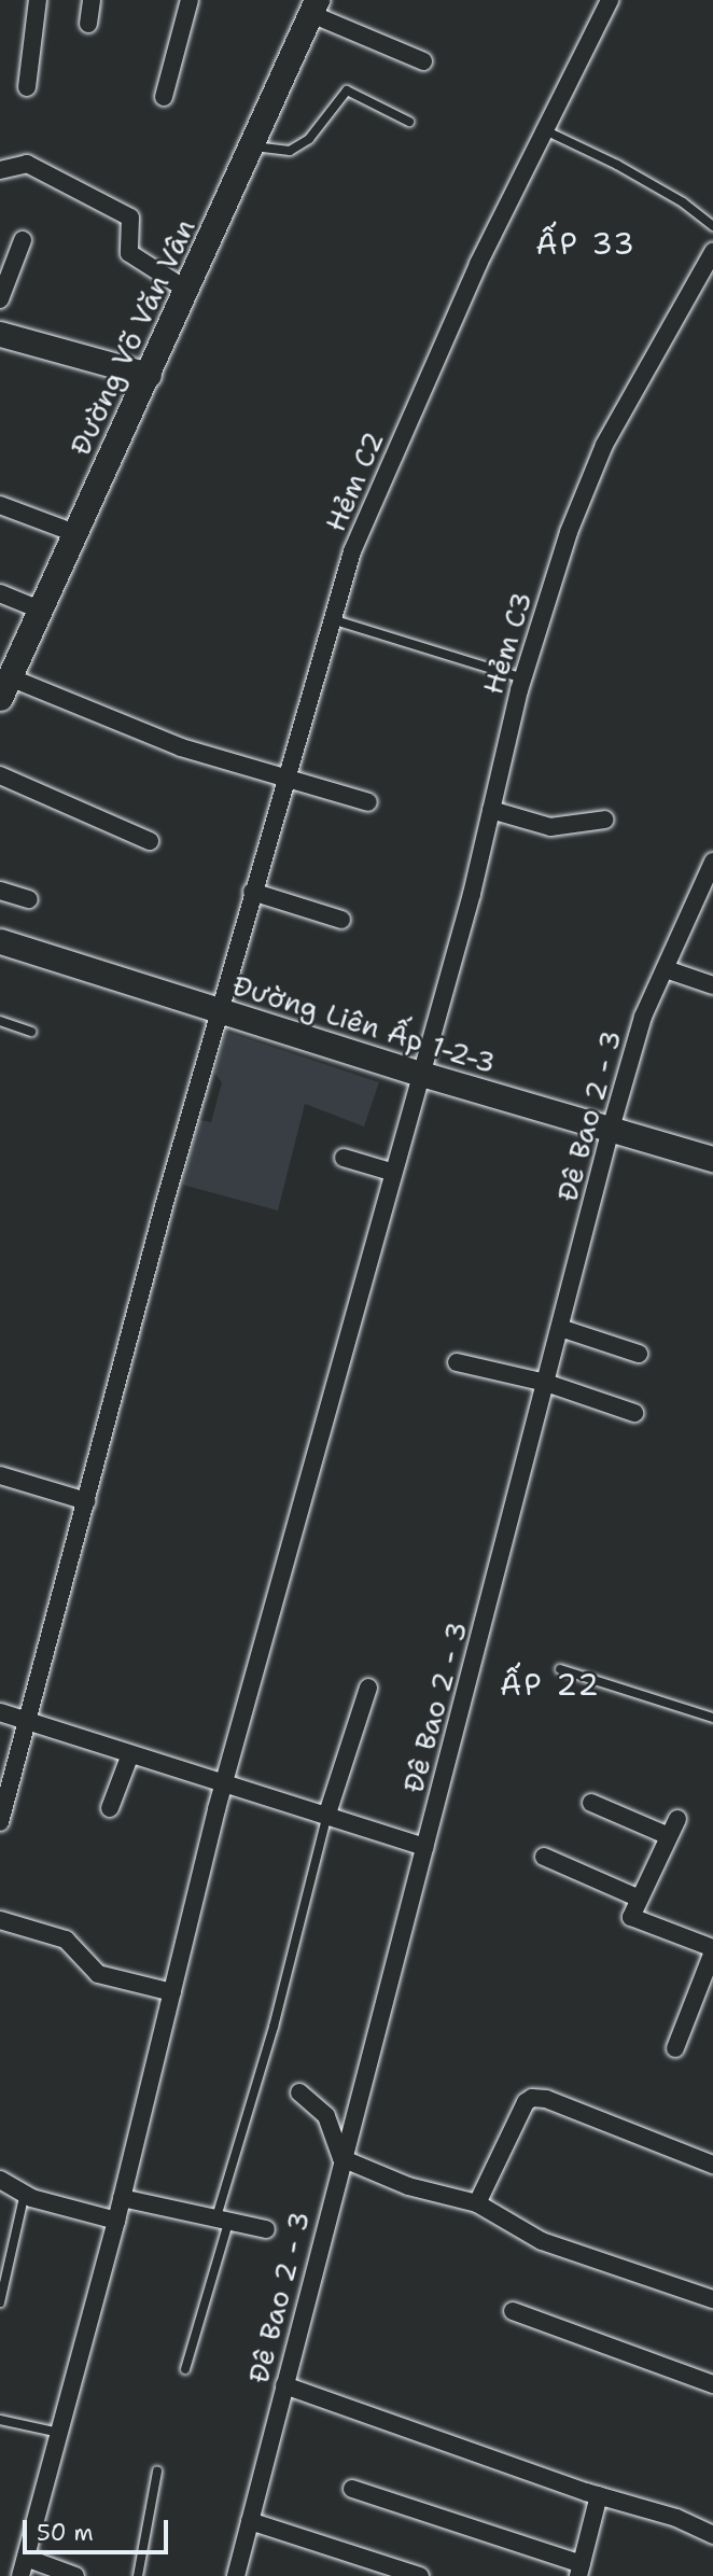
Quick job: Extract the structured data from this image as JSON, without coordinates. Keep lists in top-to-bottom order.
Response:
{
  "streets": {
    "street": [
      "Đường Võ Văn Vân",
      "Hẻm C2",
      "Hẻm C3",
      "Đường Liên Ấp 1-2-3",
      "Đê Bao 2 - 3"
    ]
  },
  "crossings": [
    ["Hẻm C2", "Đường Liên Ấp 1-2-3"],
    ["Hẻm C3", "Đường Liên Ấp 1-2-3"],
    ["Đường Liên Ấp 1-2-3", "Đê Bao 2 - 3"]
  ],
  "districts": ["ẤP 33", "ẤP 22"],
  "scale_bar": "50 m"
}
